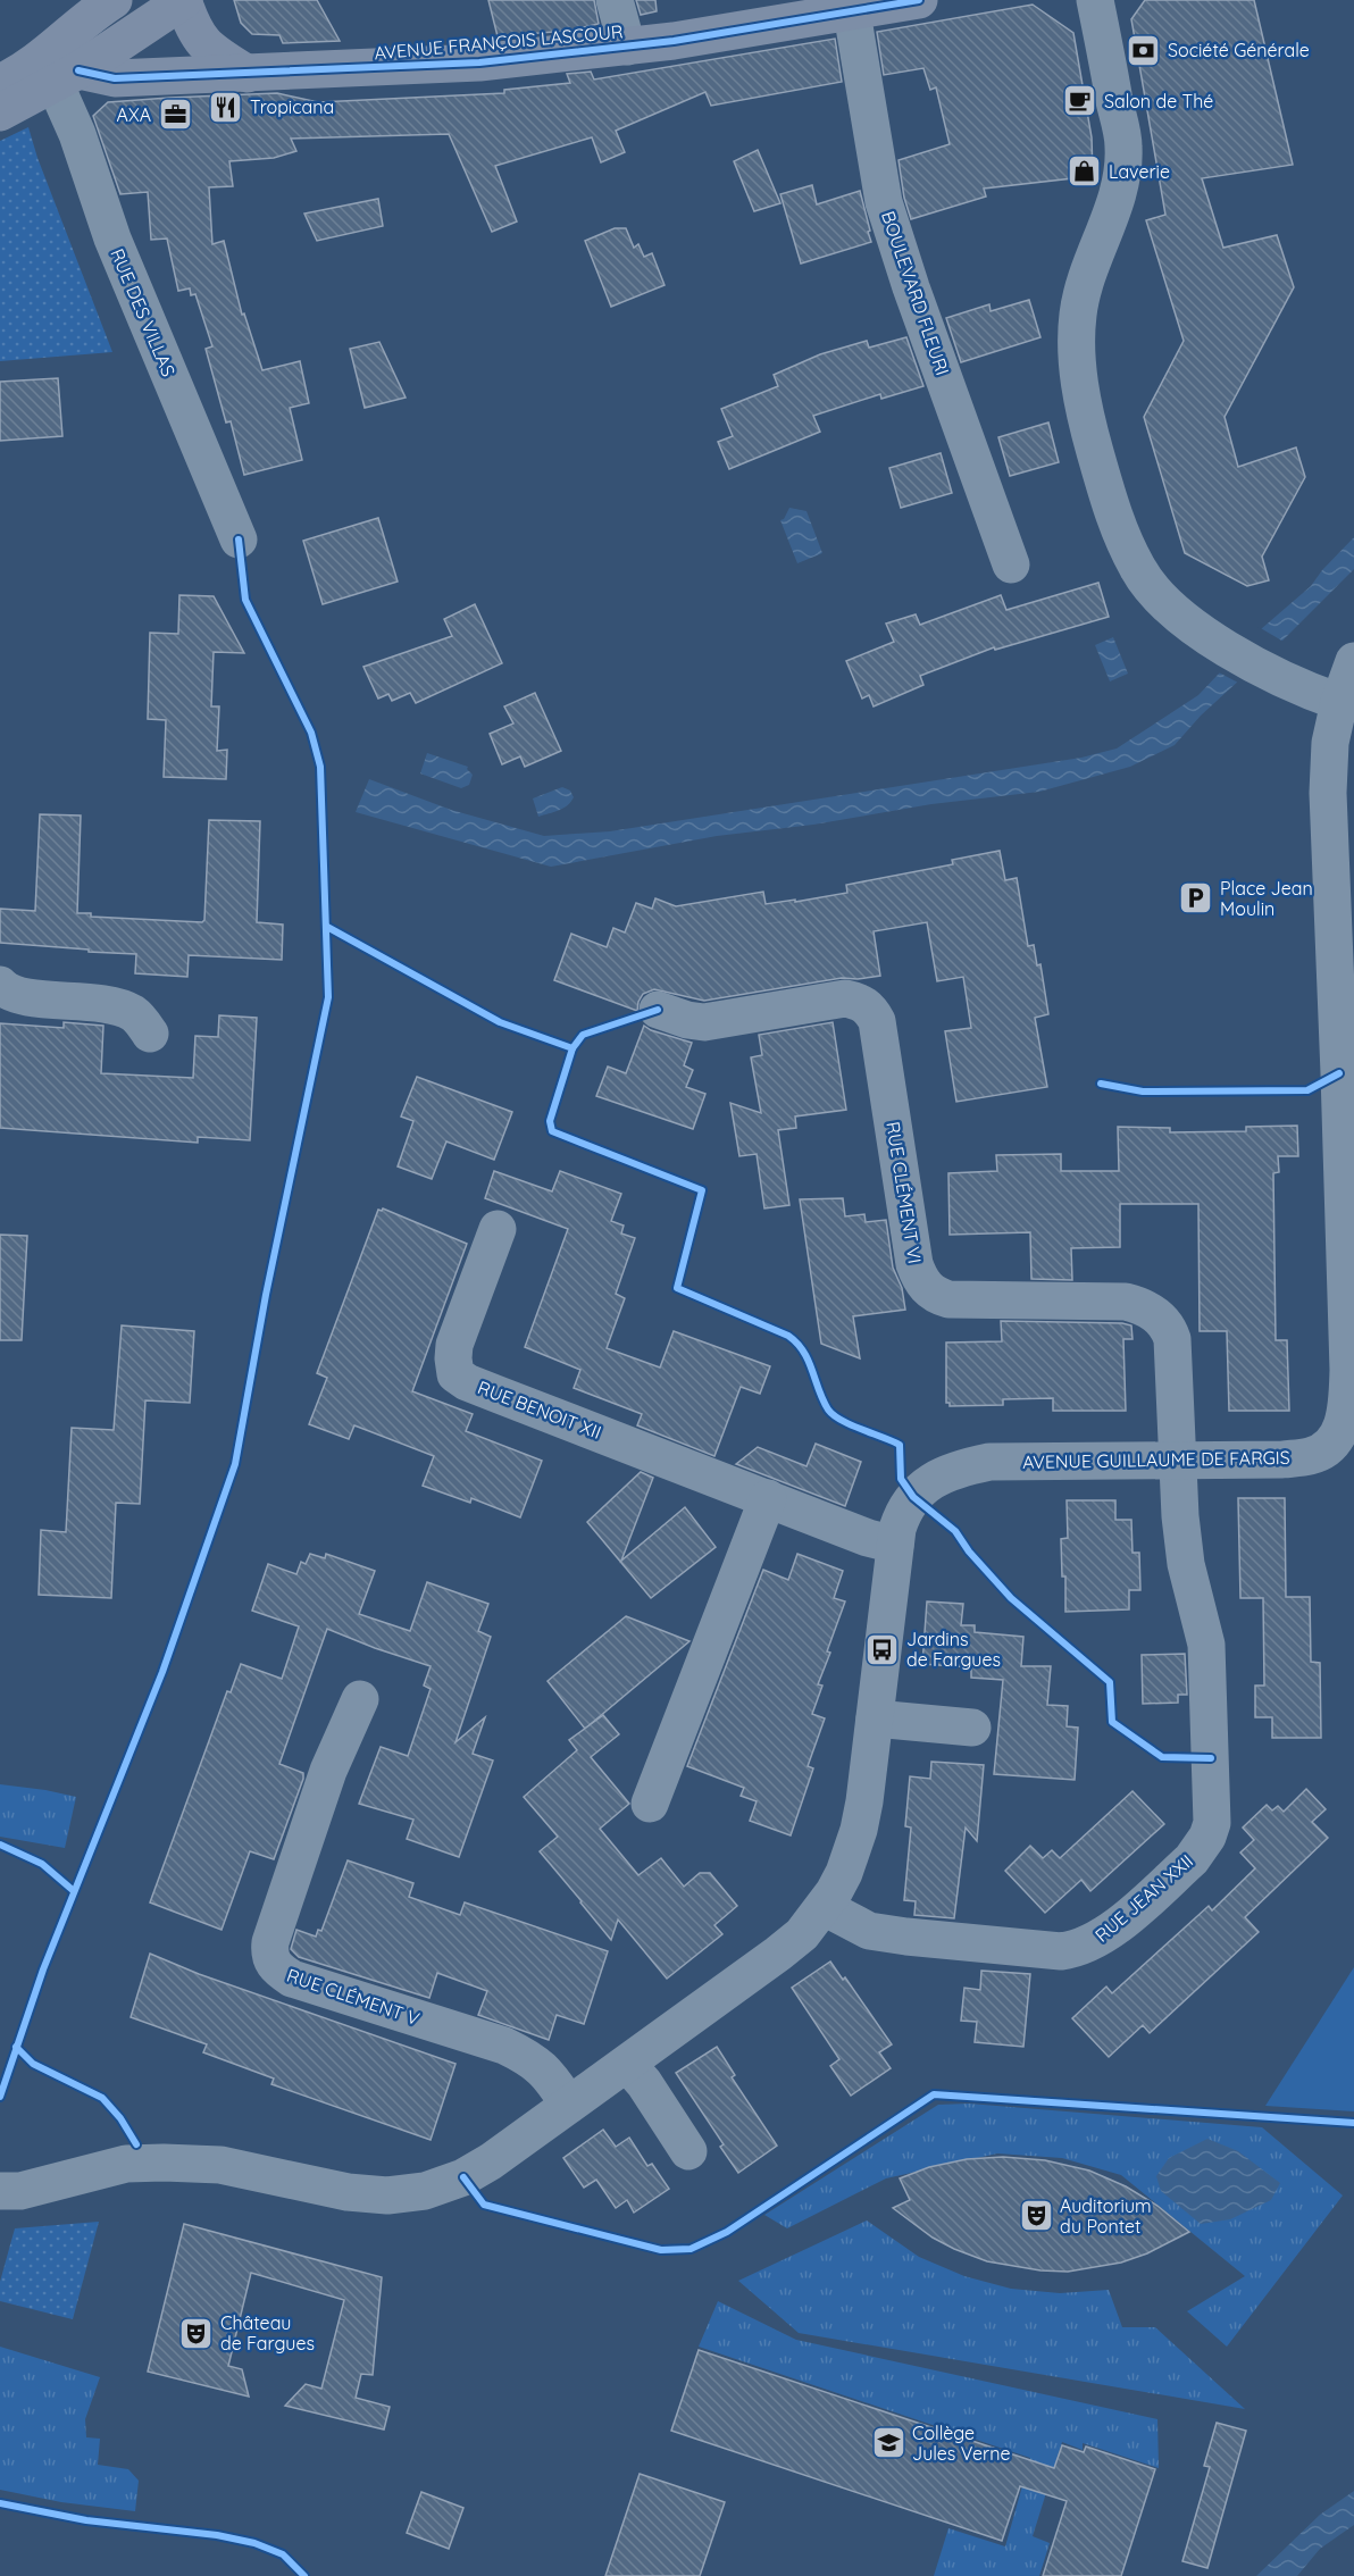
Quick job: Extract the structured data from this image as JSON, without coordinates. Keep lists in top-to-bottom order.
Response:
{
  "streets": {
    "main road": ["AVENUE FRANÇOIS LASCOUR"],
    "street": [
      "BOULEVARD FLEURI",
      "RUE DES VILLAS",
      "RUE CLÉMENT VI",
      "RUE BENOIT XII",
      "AVENUE GUILLAUME DE FARGIS",
      "RUE JEAN XXII",
      "RUE CLÉMENT V"
    ]
  },
  "crossings": [
    ["AVENUE FRANÇOIS LASCOUR", "BOULEVARD FLEURI"],
    ["AVENUE FRANÇOIS LASCOUR", "RUE DES VILLAS"],
    ["RUE CLÉMENT VI", "AVENUE GUILLAUME DE FARGIS"],
    ["RUE CLÉMENT VI", "RUE JEAN XXII"],
    ["RUE BENOIT XII", "AVENUE GUILLAUME DE FARGIS"],
    ["AVENUE GUILLAUME DE FARGIS", "RUE JEAN XXII"],
    ["AVENUE GUILLAUME DE FARGIS", "RUE CLÉMENT V"]
  ],
  "places": {
    "bank": ["Société Générale"],
    "cafe": ["Salon de Thé"],
    "restaurant": ["Tropicana"],
    "office": ["AXA"],
    "shop": ["Laverie"],
    "parking": ["Place Jean Moulin"],
    "bus stop": ["Jardins de Fargues"],
    "theatre": ["Auditorium du Pontet", "Château de Fargues"],
    "school or university": ["Collège Jules Verne"]
  }
}
